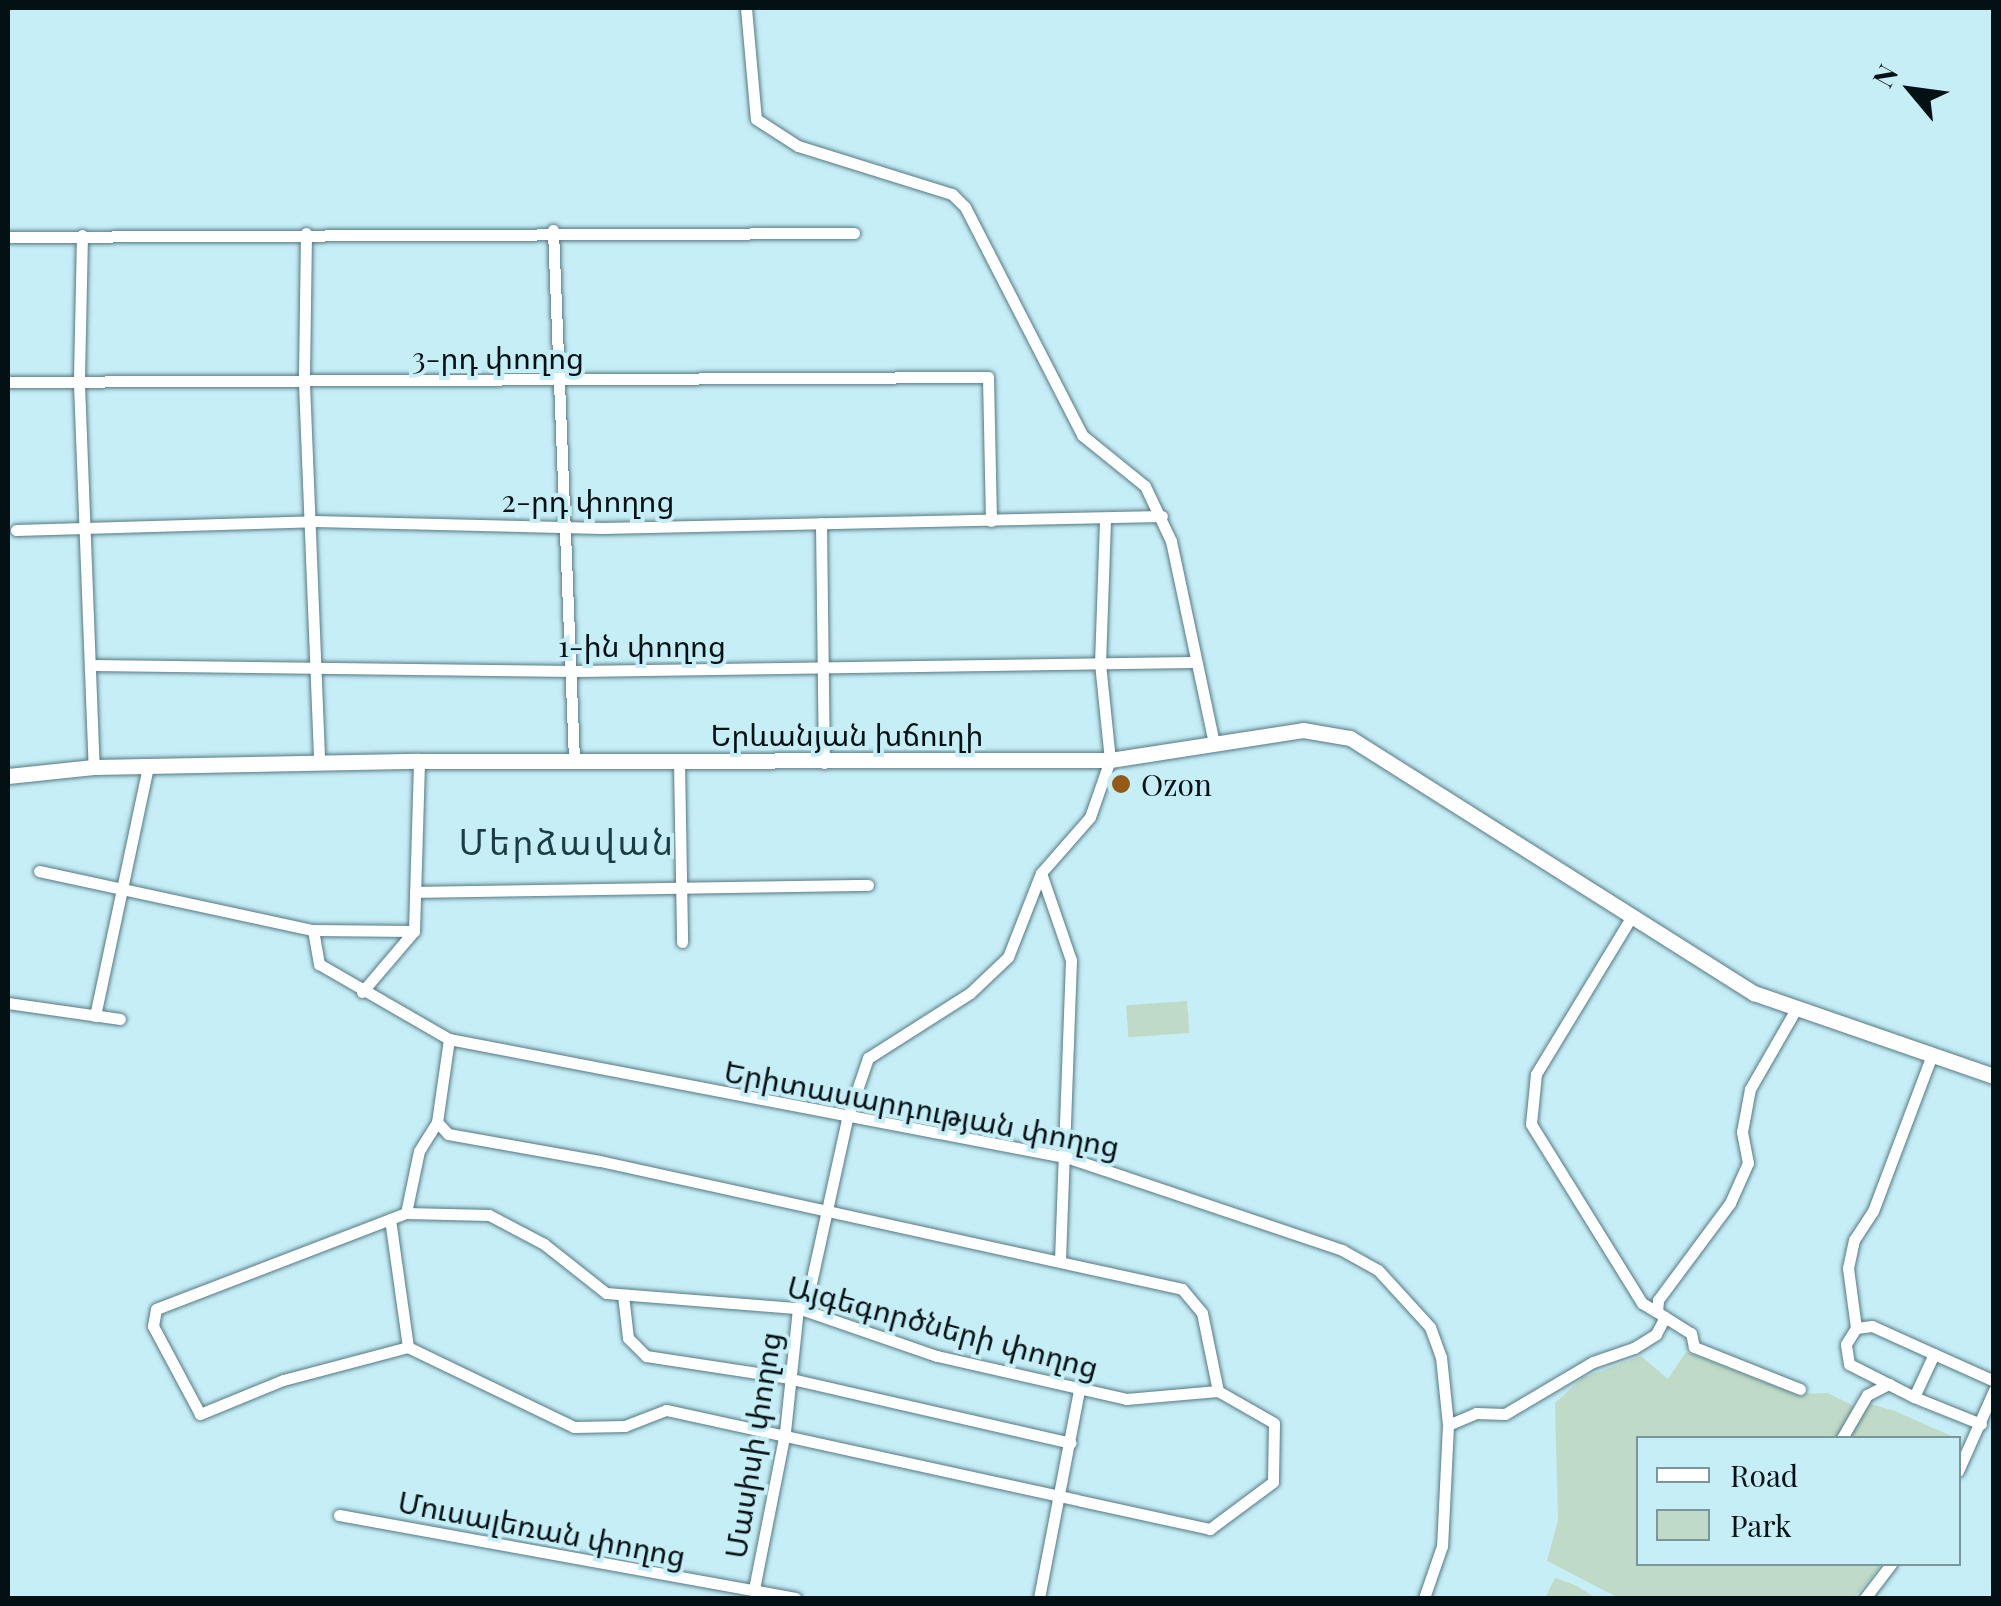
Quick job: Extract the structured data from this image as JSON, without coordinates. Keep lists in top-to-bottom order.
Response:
{
  "streets": {
    "main road": ["Երևանյան խճուղի"],
    "street": [
      "3-րդ փողոց",
      "2-րդ փողոց",
      "1-ին փողոց",
      "Երիտասարդության փողոց",
      "Այգեգործների փողոց",
      "Մասիսի փողոց",
      "Մուսալեռան փողոց"
    ]
  },
  "crossings": [
    ["3-րդ փողոց", "2-րդ փողոց"],
    ["Երևանյան խճուղի", "Մասիսի փողոց"],
    ["Երիտասարդության փողոց", "Մասիսի փողոց"],
    ["Այգեգործների փողոց", "Մասիսի փողոց"],
    ["Մասիսի փողոց", "Մուսալեռան փողոց"]
  ],
  "districts": ["Մերձավան"],
  "places": ["Ozon"],
  "legend": ["Road", "Park"],
  "north": "top left"
}
